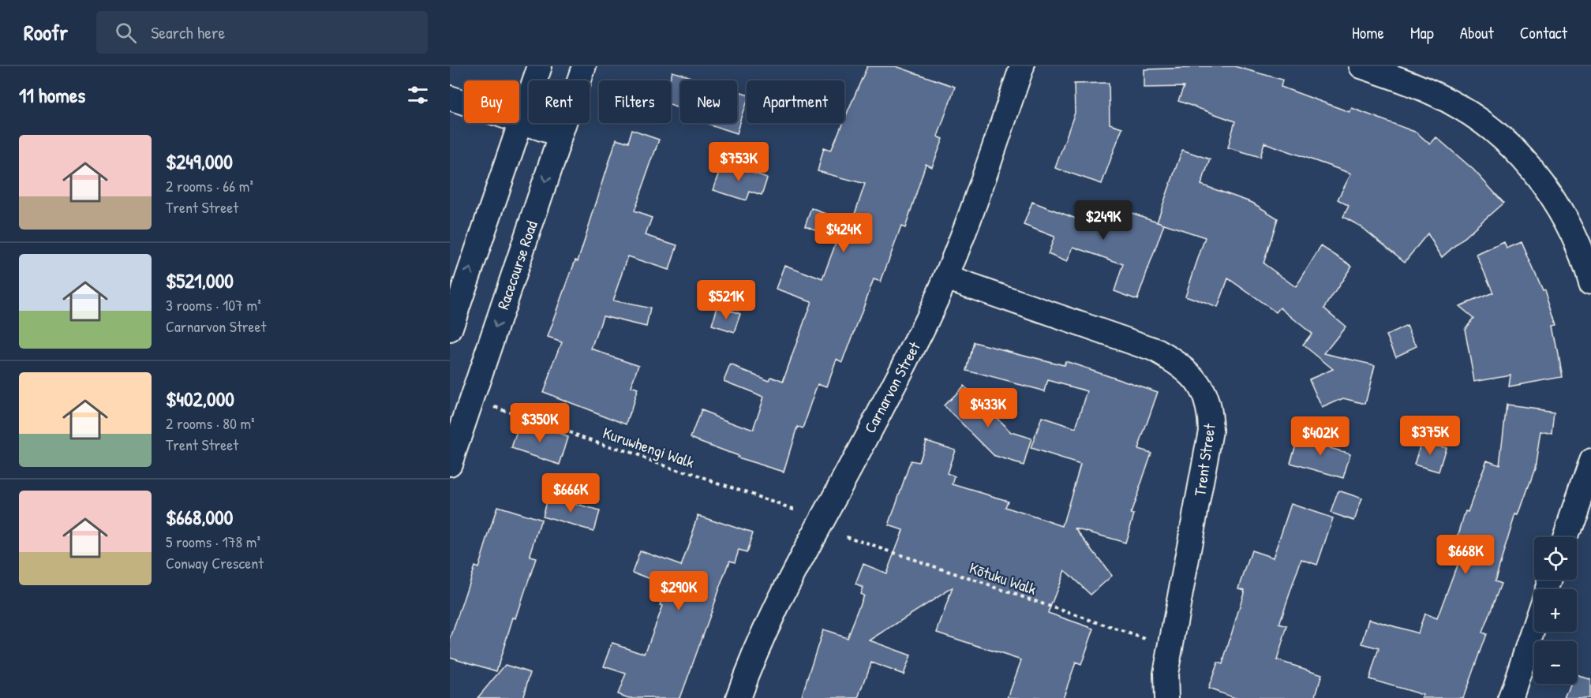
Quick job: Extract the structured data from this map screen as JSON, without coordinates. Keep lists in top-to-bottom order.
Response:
{
  "streets": {
    "street": ["Racecourse Road", "Carnarvon Street", "Trent Street"],
    "path": ["Kuruwhengi Walk", "Kōtuku Walk"]
  },
  "crossings": [
    ["Carnarvon Street", "Trent Street"]
  ],
  "page": {
    "header": "Roofr",
    "search": "Search here",
    "nav": [
      "Home",
      "Map",
      "About",
      "Contact"
    ],
    "heading": "11 homes",
    "chip": [
      "Buy",
      "Rent",
      "Filters",
      "New",
      "Apartment"
    ],
    "list": [
      {
        "name": "$249,000",
        "note": "2 rooms · 66 m² · Trent Street"
      },
      {
        "name": "$521,000",
        "note": "3 rooms · 107 m² · Carnarvon Street"
      },
      {
        "name": "$402,000",
        "note": "2 rooms · 80 m² · Trent Street"
      },
      {
        "name": "$668,000",
        "note": "5 rooms · 178 m² · Conway Crescent"
      }
    ],
    "price": [
      "$753K",
      "$249K",
      "$424K",
      "$521K",
      "$433K",
      "$350K",
      "$375K",
      "$402K",
      "$666K",
      "$668K",
      "$290K"
    ],
    "map_buttons": ["+", "−"]
  }
}
